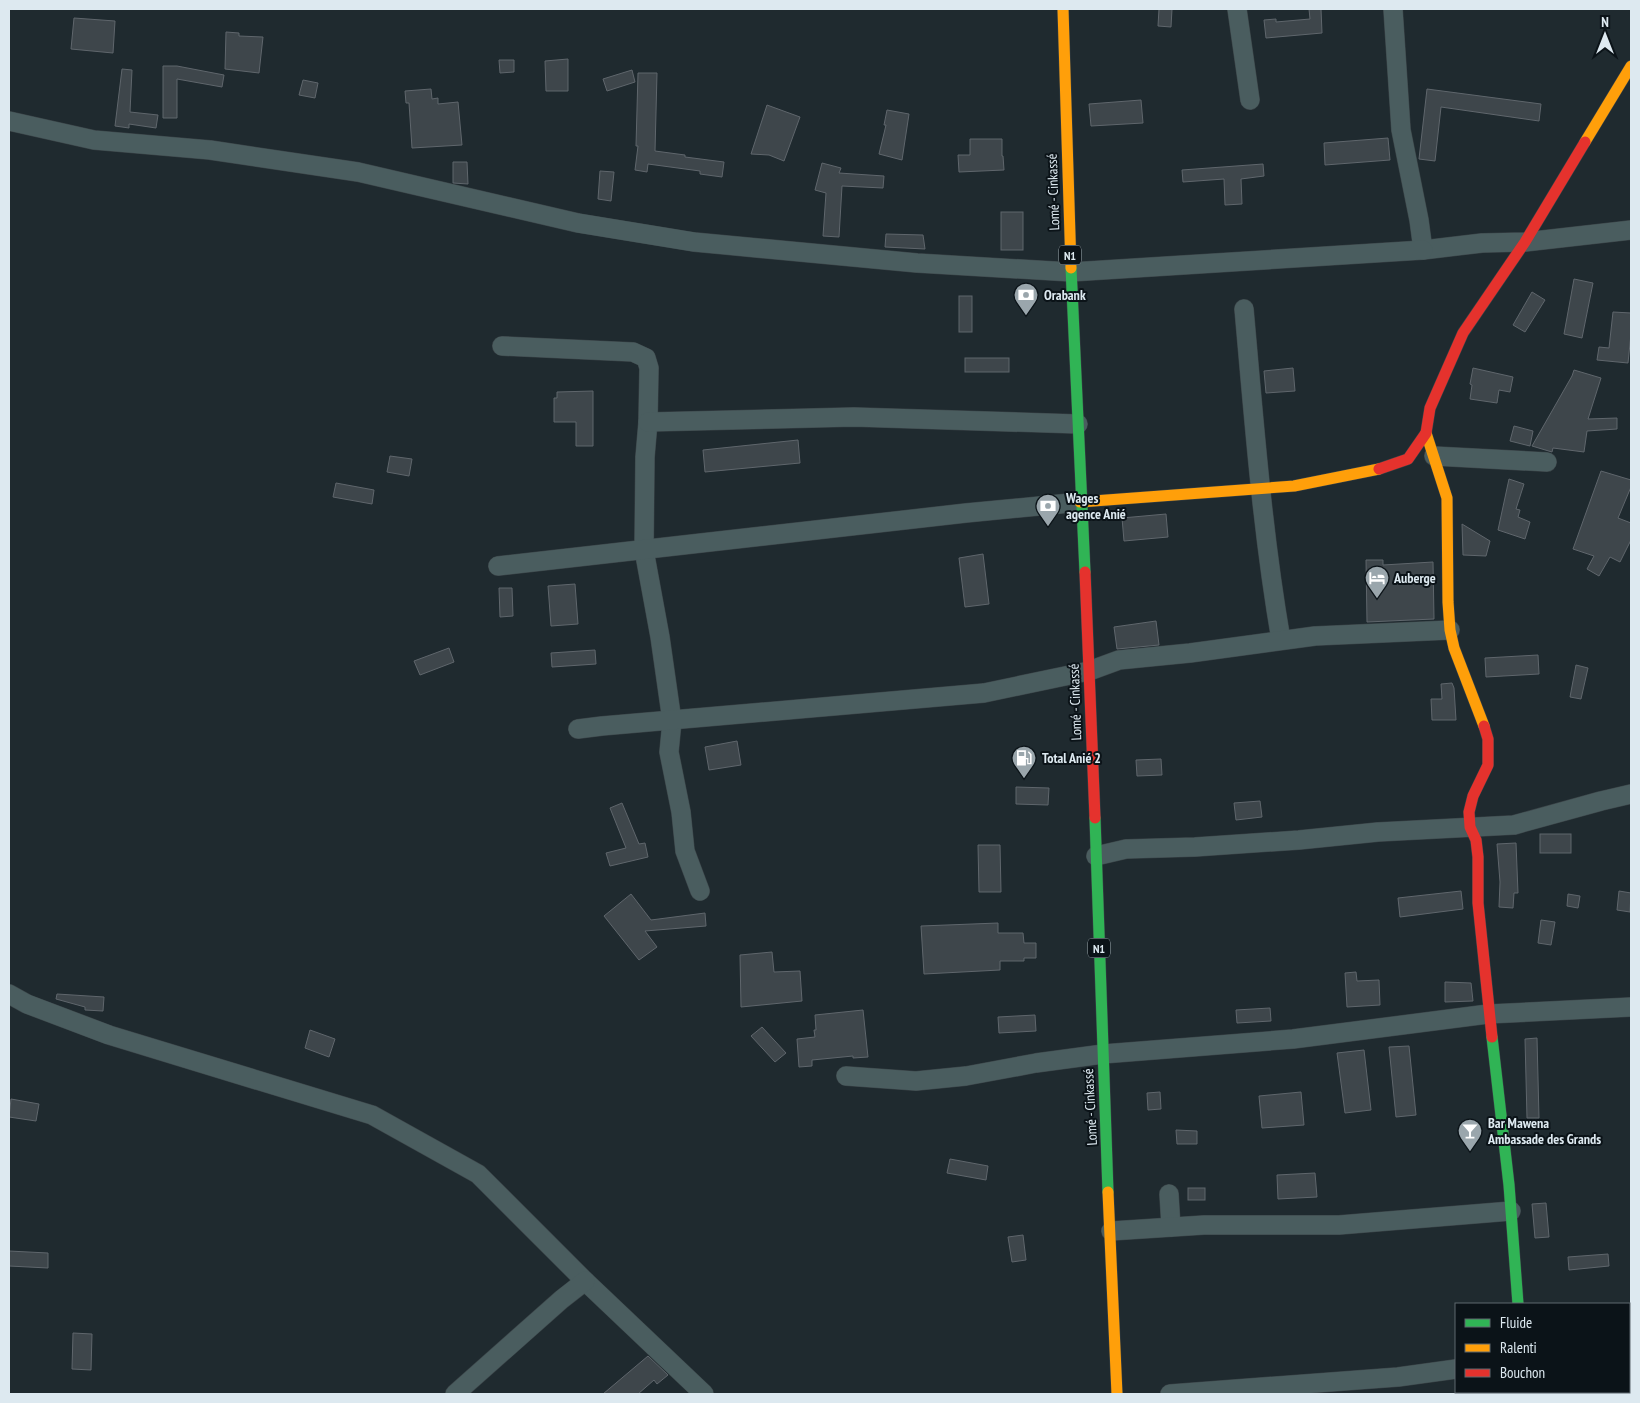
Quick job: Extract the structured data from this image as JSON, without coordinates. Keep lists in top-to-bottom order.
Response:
{
  "streets": {
    "main road": ["Lomé - Cinkassé", "N1"]
  },
  "places": {
    "bank": ["Orabank", "Wages agence Anié"],
    "hotel": ["Auberge"],
    "fuel station": ["Total Anié 2"],
    "bar": ["Bar Mawena Ambassade des Grands"]
  },
  "legend": ["Fluide", "Ralenti", "Bouchon"],
  "north": "top"
}
